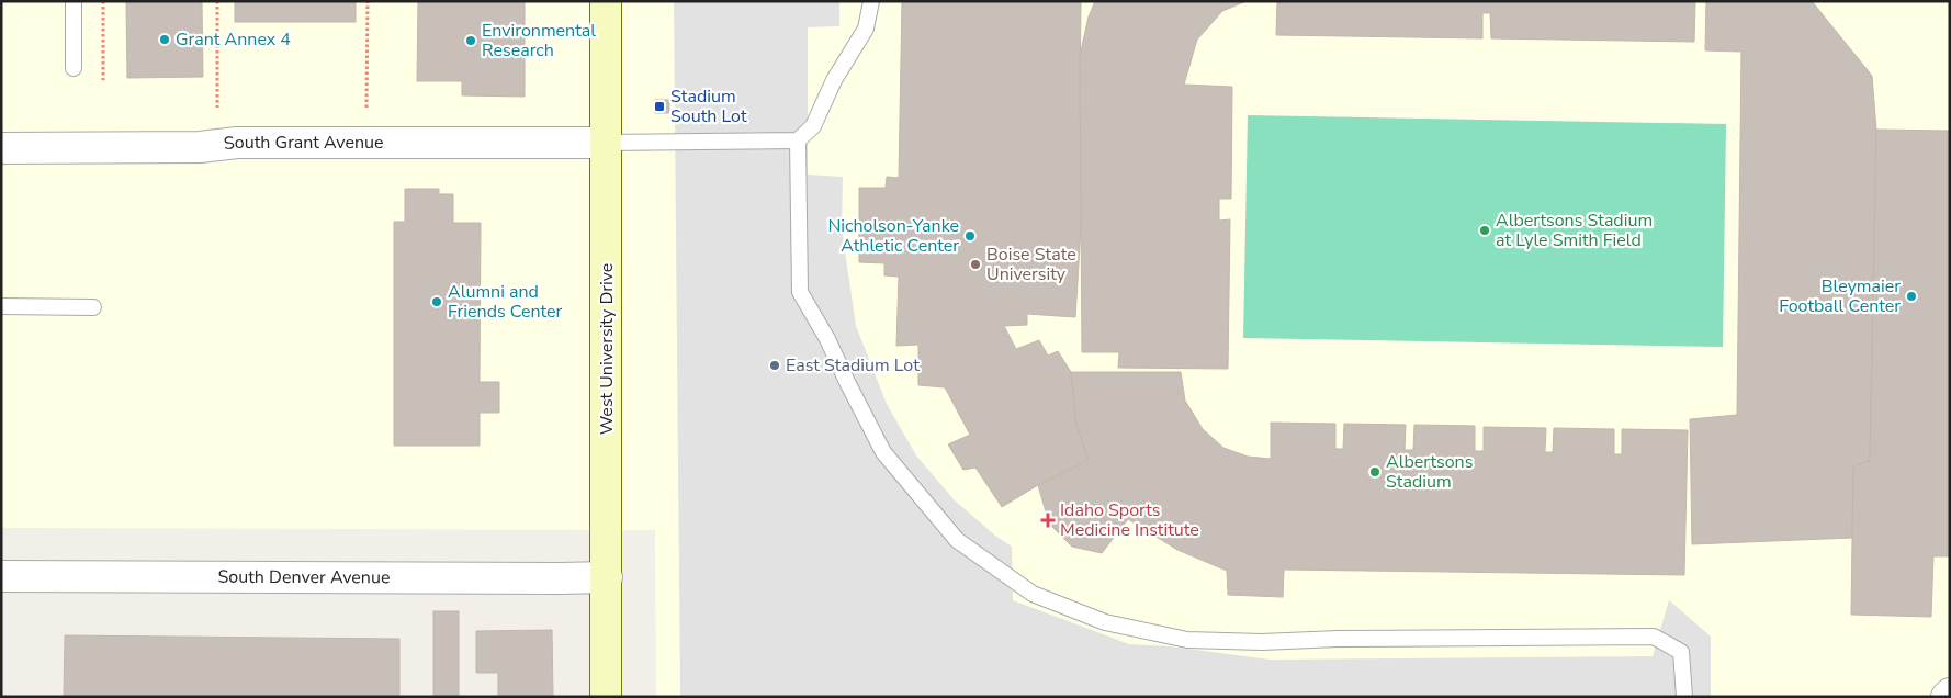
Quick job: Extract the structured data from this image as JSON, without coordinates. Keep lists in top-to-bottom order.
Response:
{
  "streets": {
    "street": ["South Grant Avenue", "West University Drive", "South Denver Avenue"]
  },
  "crossings": [
    ["South Grant Avenue", "West University Drive"],
    ["West University Drive", "South Denver Avenue"]
  ],
  "places": {
    "other": [
      "Grant Annex 4",
      "Environmental Research",
      "Albertsons Stadium at Lyle Smith Field",
      "Nicholson-Yanke Athletic Center",
      "Boise State University",
      "Bleymaier Football Center",
      "Alumni and Friends Center",
      "East Stadium Lot",
      "Albertsons Stadium"
    ],
    "transit": ["Stadium South Lot"],
    "health": ["Idaho Sports Medicine Institute"]
  }
}
